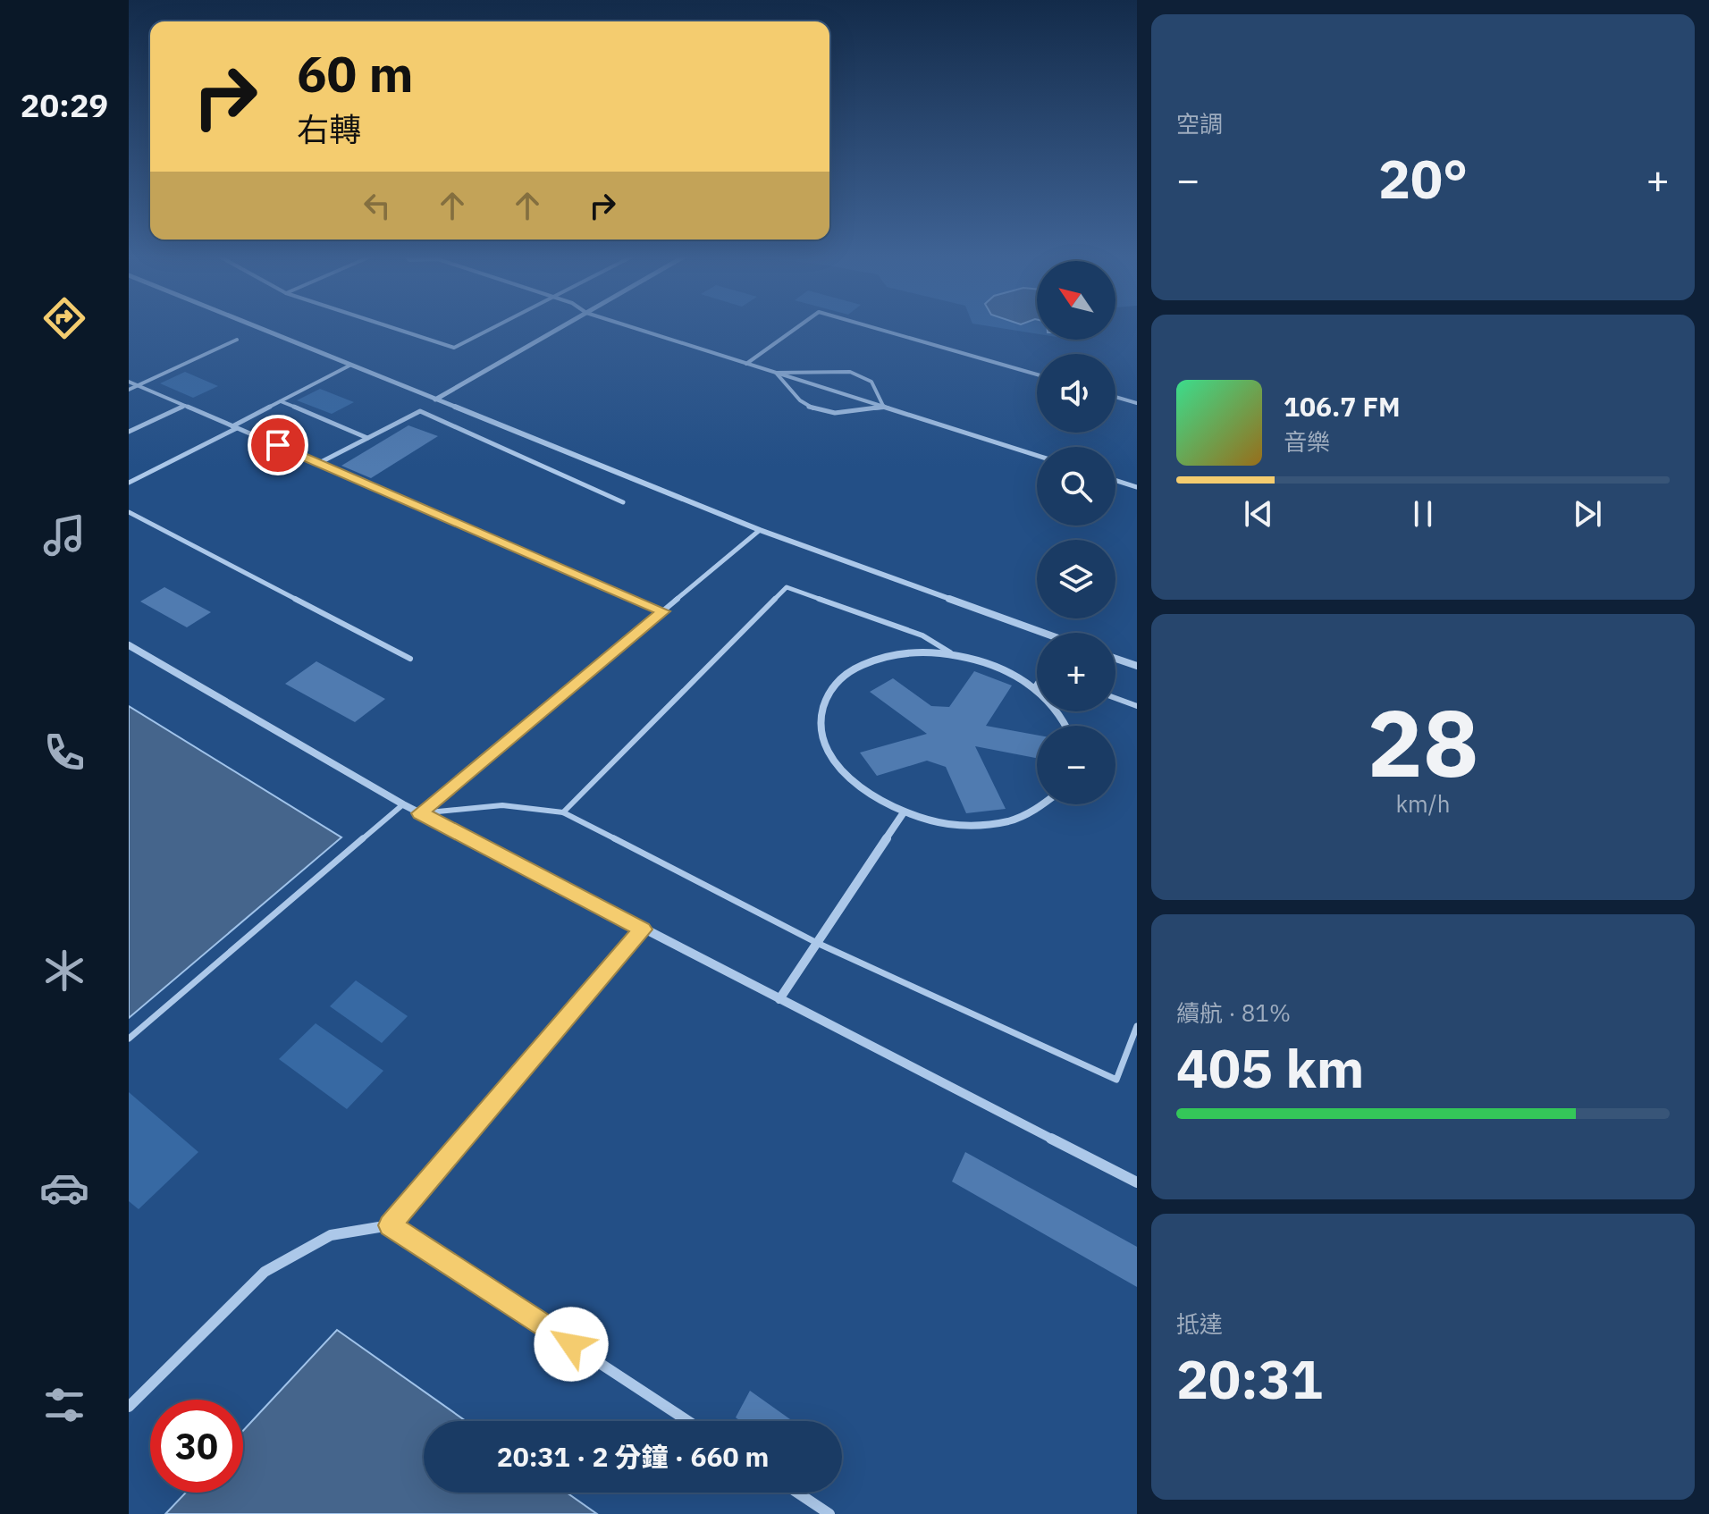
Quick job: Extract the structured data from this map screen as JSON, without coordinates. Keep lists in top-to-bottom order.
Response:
{
  "north": "top left",
  "page": {
    "tabs": "20:29",
    "tile": [
      "空調",
      ["28", "km/h"],
      ["續航 · 81%", "405 km"],
      ["抵達", "20:31"]
    ],
    "turn": ["60 m", "右轉"],
    "heat": ["−", "20°", "+"],
    "map_buttons": ["+", "−"],
    "song": ["106.7 FM", "音樂"],
    "limit": "30",
    "trip": "20:31 · 2 分鐘 · 660 m"
  }
}
